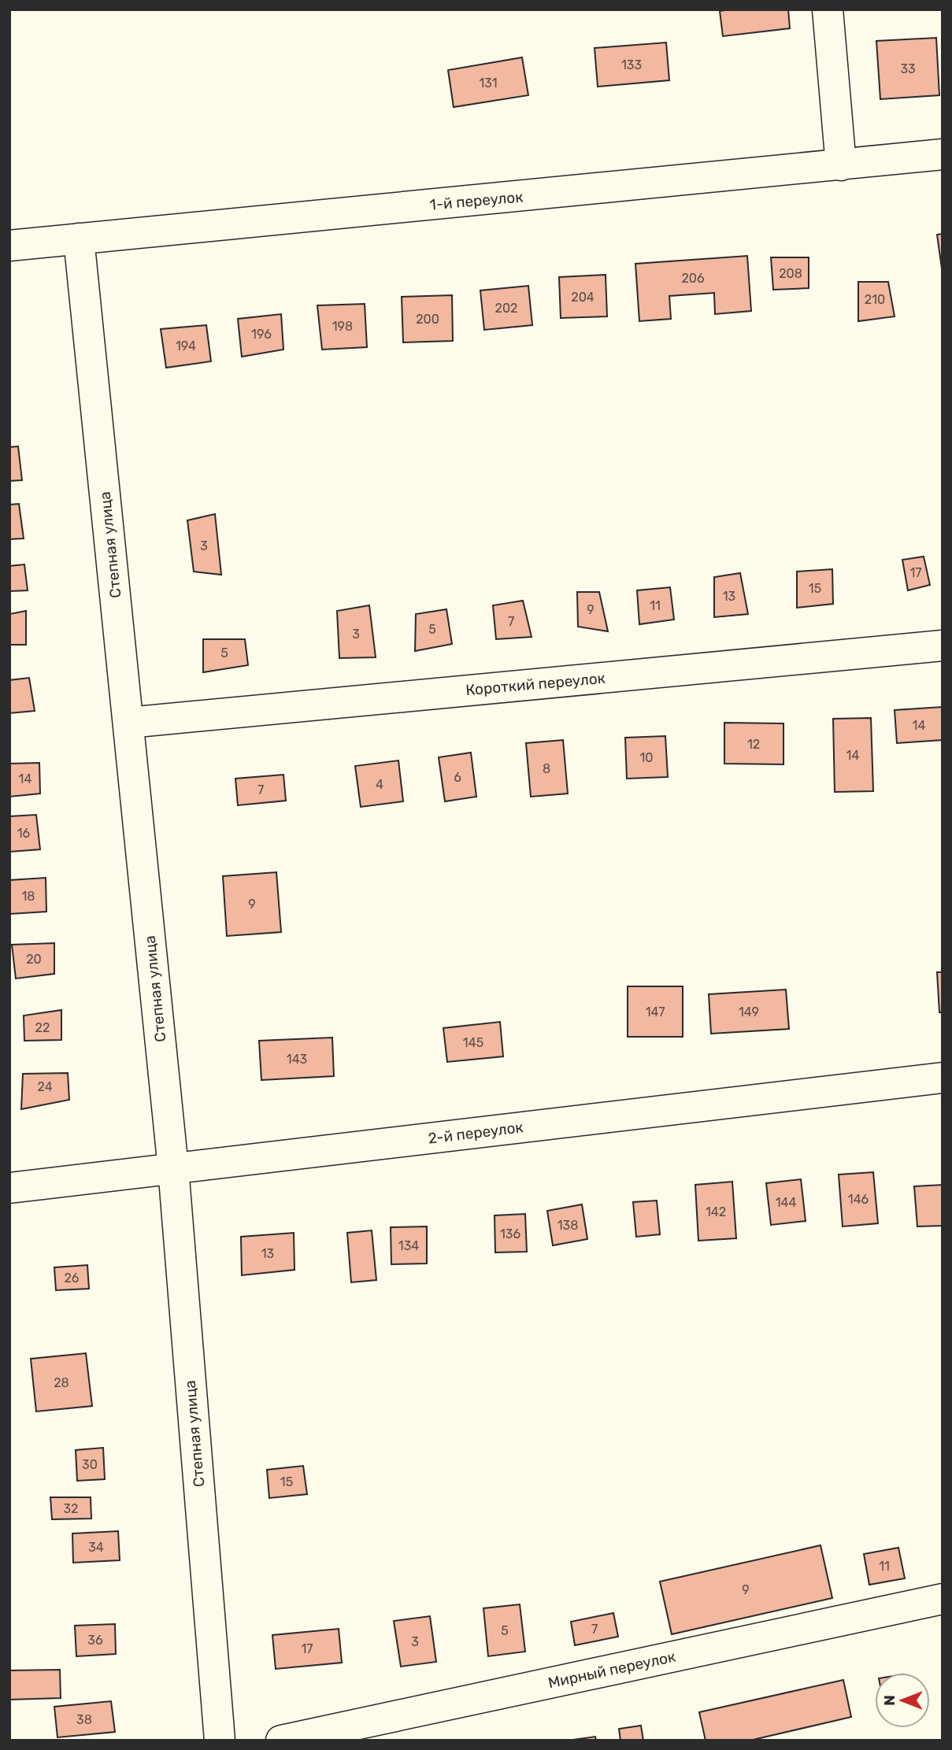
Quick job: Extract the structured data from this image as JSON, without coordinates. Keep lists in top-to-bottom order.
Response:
{
  "streets": {
    "street": [
      "1-й переулок",
      "Степная улица",
      "Короткий переулок",
      "2-й переулок",
      "Мирный переулок"
    ]
  },
  "crossings": [
    ["1-й переулок", "Степная улица"],
    ["Степная улица", "Короткий переулок"],
    ["Степная улица", "2-й переулок"]
  ],
  "house_numbers": [
    "133",
    "33",
    "131",
    "208",
    "206",
    "204",
    "210",
    "202",
    "200",
    "198",
    "196",
    "194",
    "3",
    "17",
    "15",
    "13",
    "11",
    "9",
    "7",
    "5",
    "3",
    "5",
    "14",
    "12",
    "14",
    "10",
    "8",
    "6",
    "14",
    "4",
    "7",
    "16",
    "18",
    "9",
    "20",
    "147",
    "149",
    "22",
    "145",
    "143",
    "24",
    "146",
    "144",
    "142",
    "138",
    "136",
    "134",
    "13",
    "26",
    "28",
    "30",
    "15",
    "32",
    "34",
    "11",
    "9",
    "7",
    "5",
    "36",
    "3",
    "17",
    "38"
  ],
  "north": "left"
}
